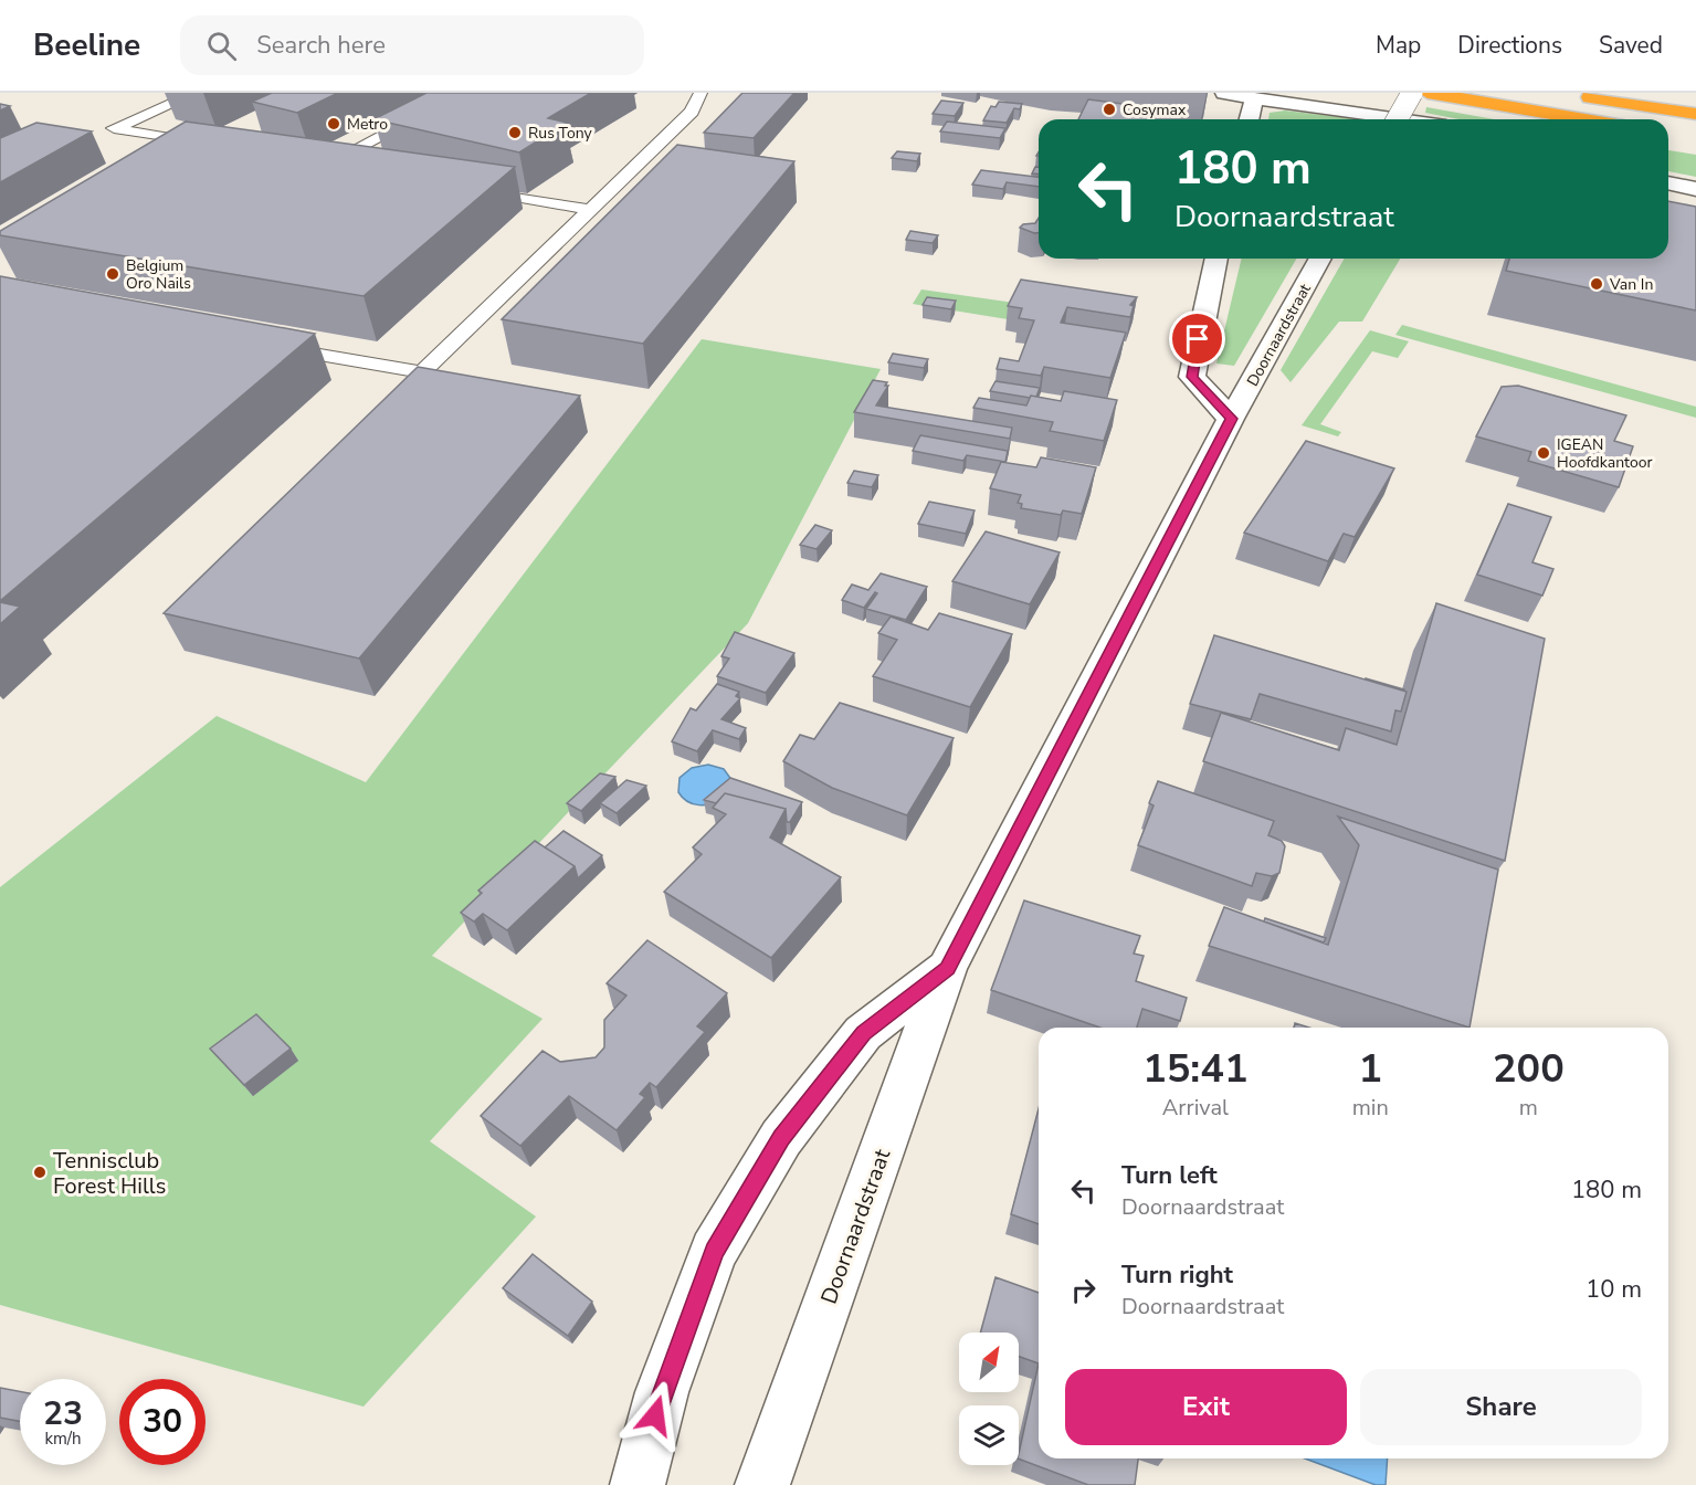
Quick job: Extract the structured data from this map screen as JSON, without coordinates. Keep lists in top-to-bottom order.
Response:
{
  "streets": {
    "street": ["Doornaardstraat"]
  },
  "places": [
    "Cosymax",
    "Metro",
    "Rus Tony",
    "Belgium Oro Nails",
    "Van In",
    "IGEAN Hoofdkantoor",
    "Tennisclub Forest Hills"
  ],
  "north": "top right",
  "page": {
    "header": "Beeline",
    "search": "Search here",
    "nav": ["Map", "Directions", "Saved"],
    "turn": ["180 m", "Doornaardstraat"],
    "eta": [
      "15:41",
      "Arrival",
      "1",
      "min",
      "200",
      "m"
    ],
    "list": [
      {
        "name": "Turn left",
        "note": "Doornaardstraat",
        "value": "180 m"
      },
      {
        "name": "Turn right",
        "note": "Doornaardstraat",
        "value": "10 m"
      }
    ],
    "buttons": ["Exit", "Share"],
    "speed": "23 km/h",
    "limit": "30"
  }
}
